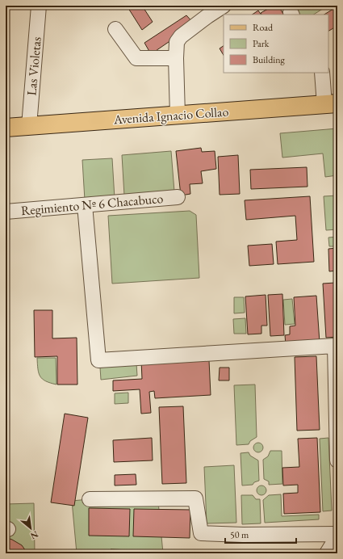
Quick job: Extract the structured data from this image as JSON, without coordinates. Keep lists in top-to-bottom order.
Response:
{
  "streets": {
    "main road": ["Avenida Ignacio Collao"],
    "street": ["Las Violetas", "Regimiento Nº 6 Chacabuco"]
  },
  "crossings": [
    ["Las Violetas", "Avenida Ignacio Collao"]
  ],
  "legend": ["Road", "Park", "Building"],
  "scale_bar": "50 m",
  "north": "bottom right"
}
